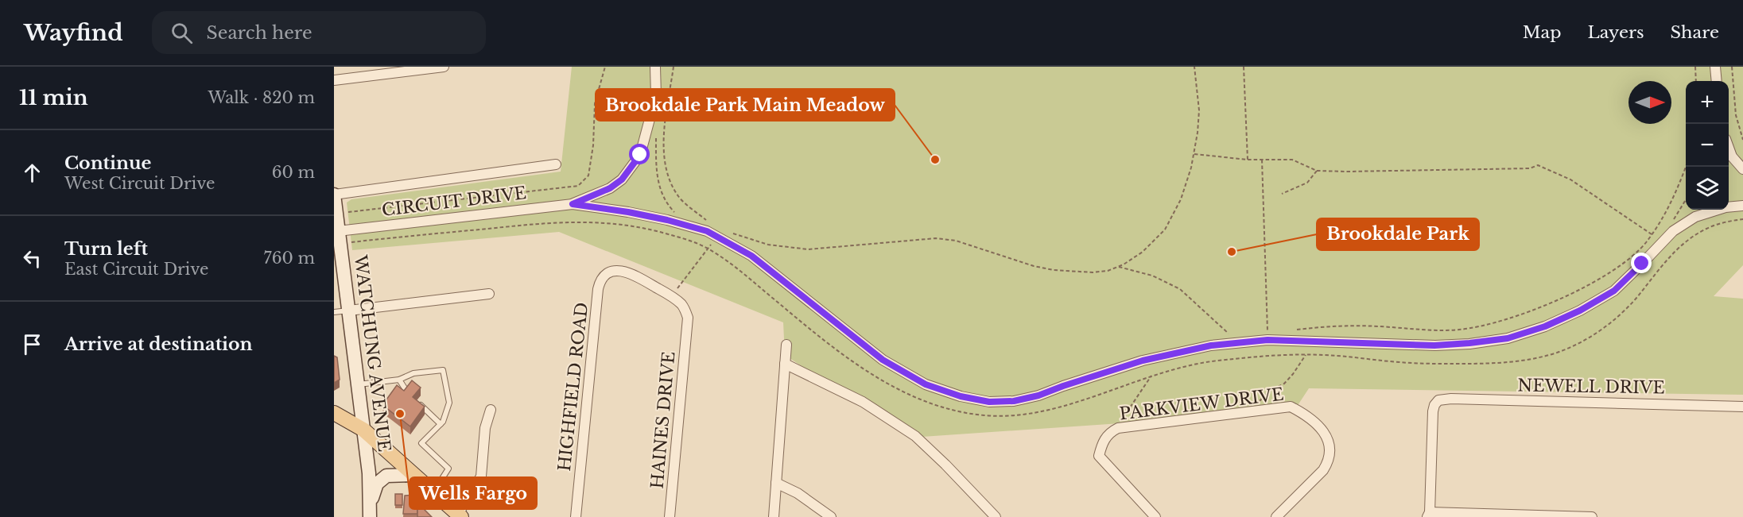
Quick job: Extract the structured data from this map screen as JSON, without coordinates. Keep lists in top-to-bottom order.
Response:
{
  "streets": {
    "main road": ["WATCHUNG AVENUE"],
    "street": [
      "CIRCUIT DRIVE",
      "HIGHFIELD ROAD",
      "NEWELL DRIVE",
      "PARKVIEW DRIVE",
      "HAINES DRIVE"
    ]
  },
  "crossings": [
    ["CIRCUIT DRIVE", "WATCHUNG AVENUE"],
    ["HIGHFIELD ROAD", "HAINES DRIVE"]
  ],
  "places": ["Brookdale Park Main Meadow", "Brookdale Park", "Wells Fargo"],
  "north": "right",
  "page": {
    "header": "Wayfind",
    "search": "Search here",
    "nav": ["Map", "Layers", "Share"],
    "heading": ["11 min", "Walk · 820 m"],
    "map_buttons": ["+", "−"],
    "list": [
      ["Continue", "West Circuit Drive", "60 m"],
      ["Turn left", "East Circuit Drive", "760 m"],
      "Arrive at destination"
    ]
  }
}
